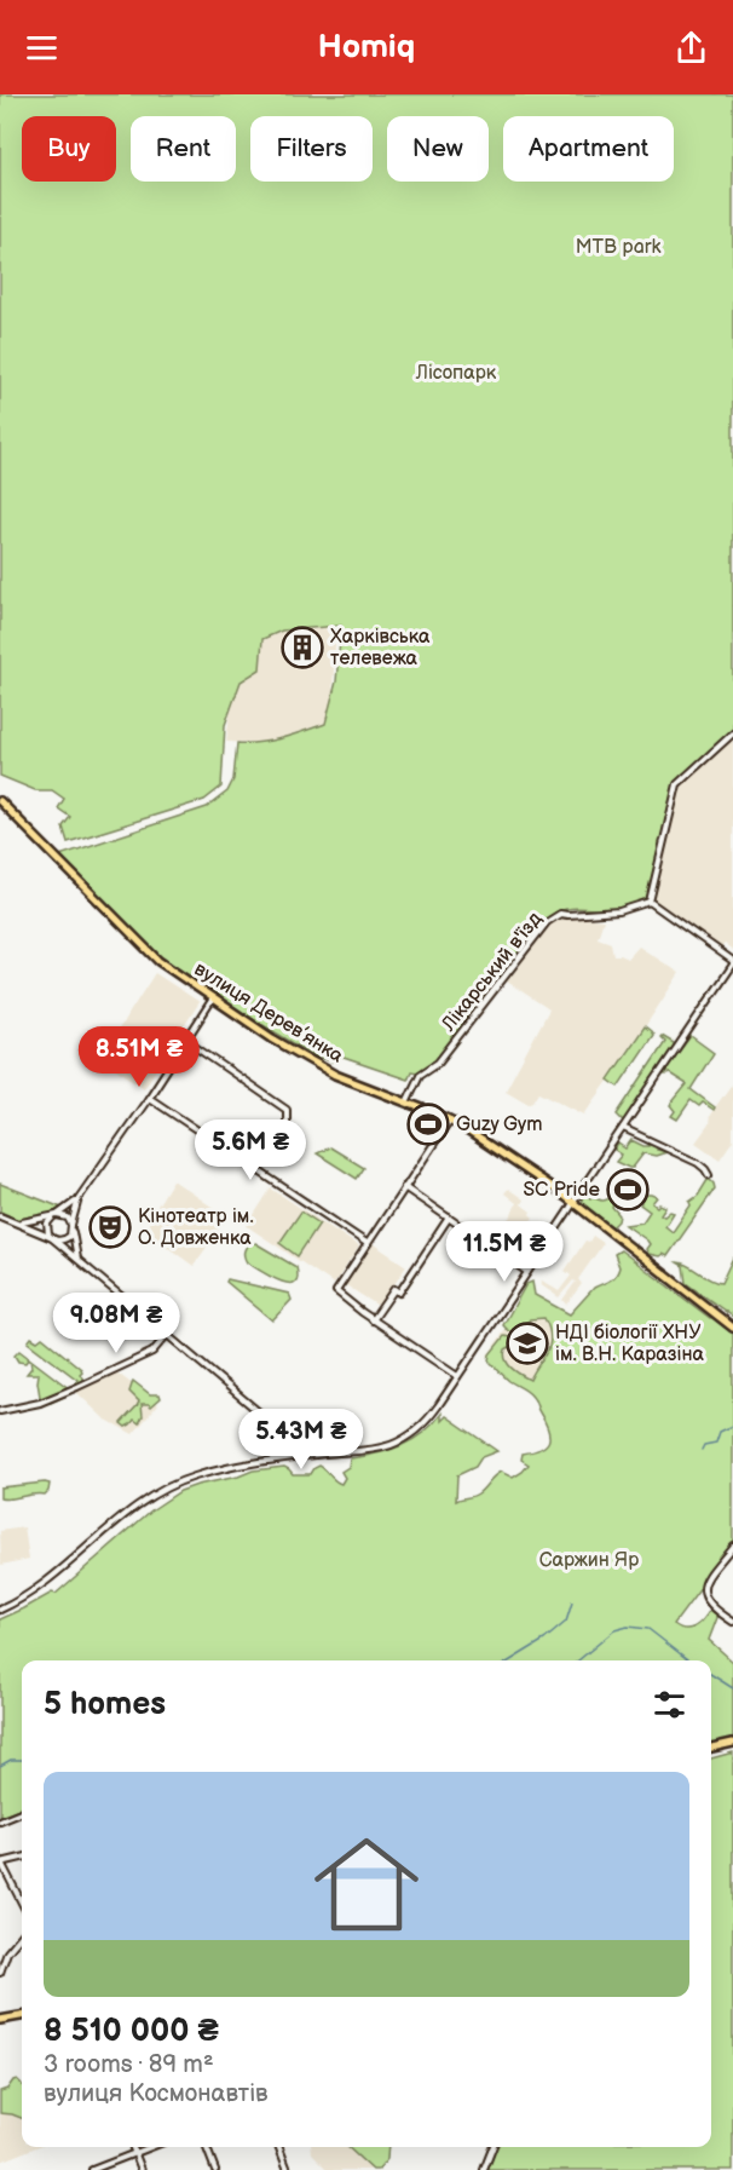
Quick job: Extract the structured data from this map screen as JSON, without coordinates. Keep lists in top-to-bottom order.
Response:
{
  "streets": {
    "main road": ["вулиця Дерев’янка"],
    "street": ["Лікарський в'їзд"]
  },
  "crossings": [
    ["Лікарський в'їзд", "вулиця Дерев’янка"]
  ],
  "parks": ["MTB park", "Лісопарк", "Саржин Яр"],
  "places": {
    "building": ["Харківська телевежа"],
    "sports": ["Guzy Gym", "SC Pride"],
    "theatre": ["Кінотеатр ім. О. Довженка"],
    "school or university": ["НДІ біології ХНУ ім. В.Н. Каразіна"]
  },
  "page": {
    "header": "Homiq",
    "chip": [
      "Buy",
      "Rent",
      "Filters",
      "New",
      "Apartment"
    ],
    "price": [
      "8.51M ₴",
      "5.6M ₴",
      "11.5M ₴",
      "9.08M ₴",
      "5.43M ₴"
    ],
    "heading": "5 homes",
    "list": [
      {
        "name": "8 510 000 ₴",
        "note": "3 rooms · 89 m² · вулиця Космонавтів"
      }
    ]
  }
}
